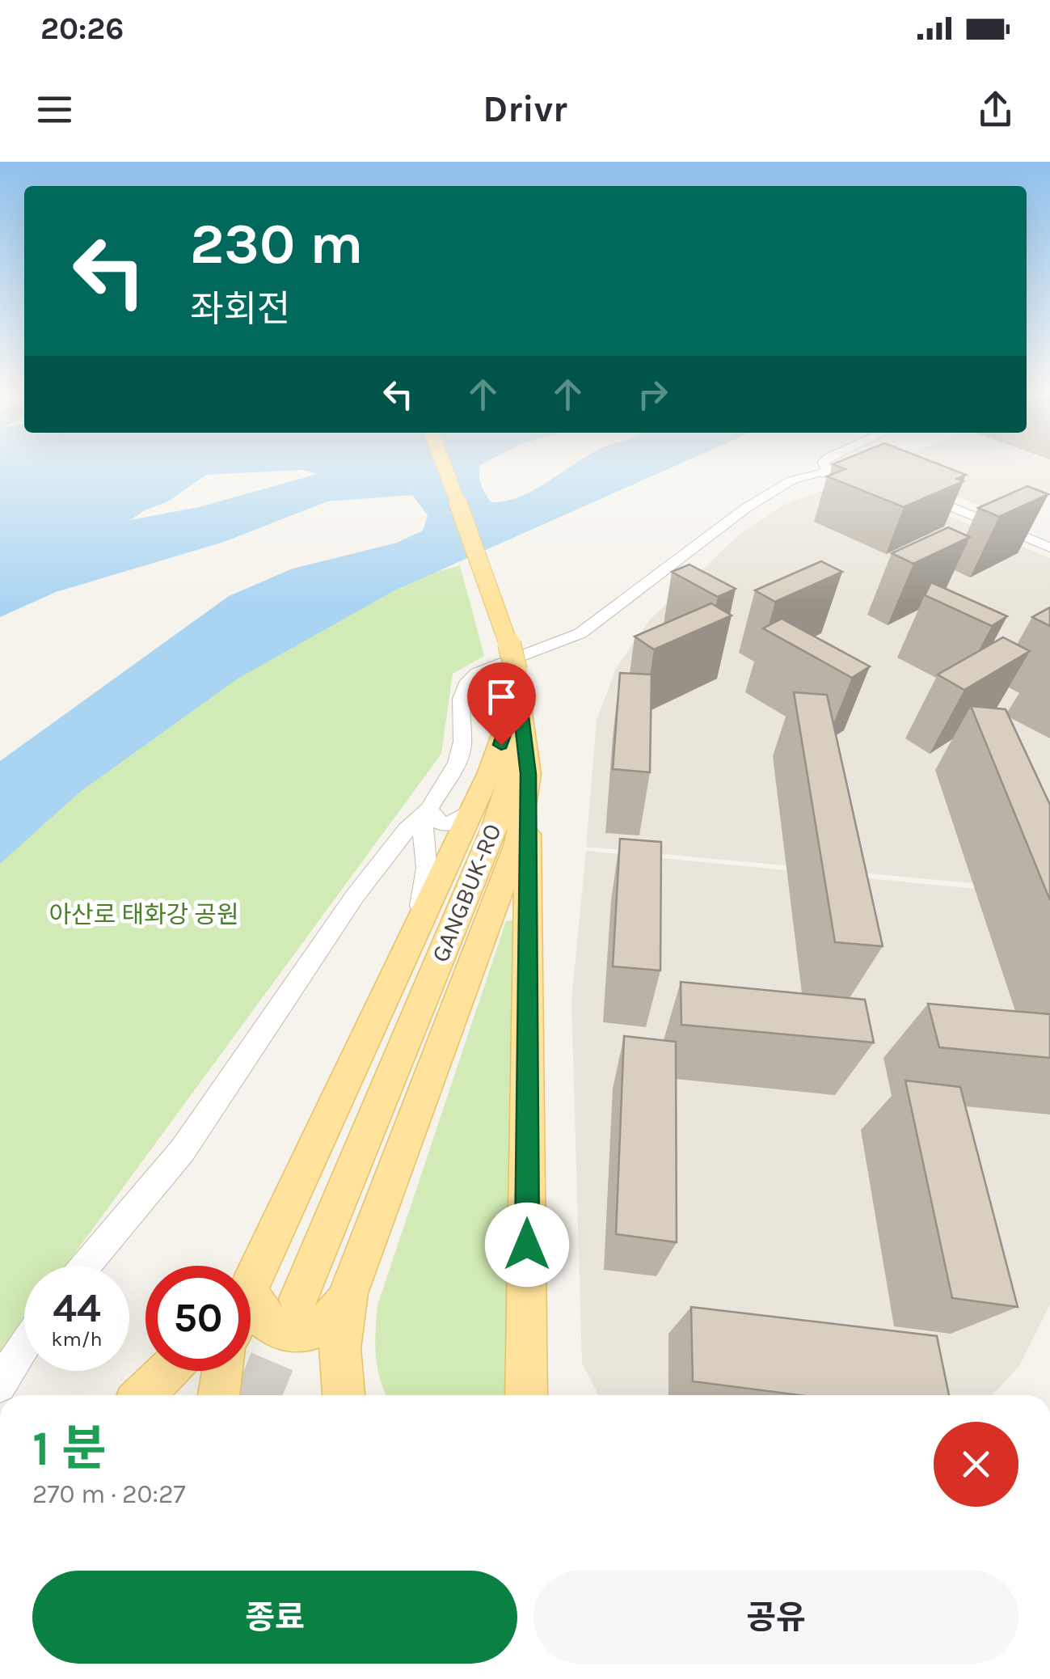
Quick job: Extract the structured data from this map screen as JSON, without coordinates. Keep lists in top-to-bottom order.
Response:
{
  "streets": {
    "main road": ["GANGBUK-RO"]
  },
  "parks": ["아산로 태화강 공원"],
  "page": {
    "status": "20:26",
    "header": "Drivr",
    "turn": ["230 m", "좌회전"],
    "speed": "44 km/h",
    "limit": "50",
    "heading": ["1 분", "270 m · 20:27"],
    "buttons": ["종료", "공유"]
  }
}
